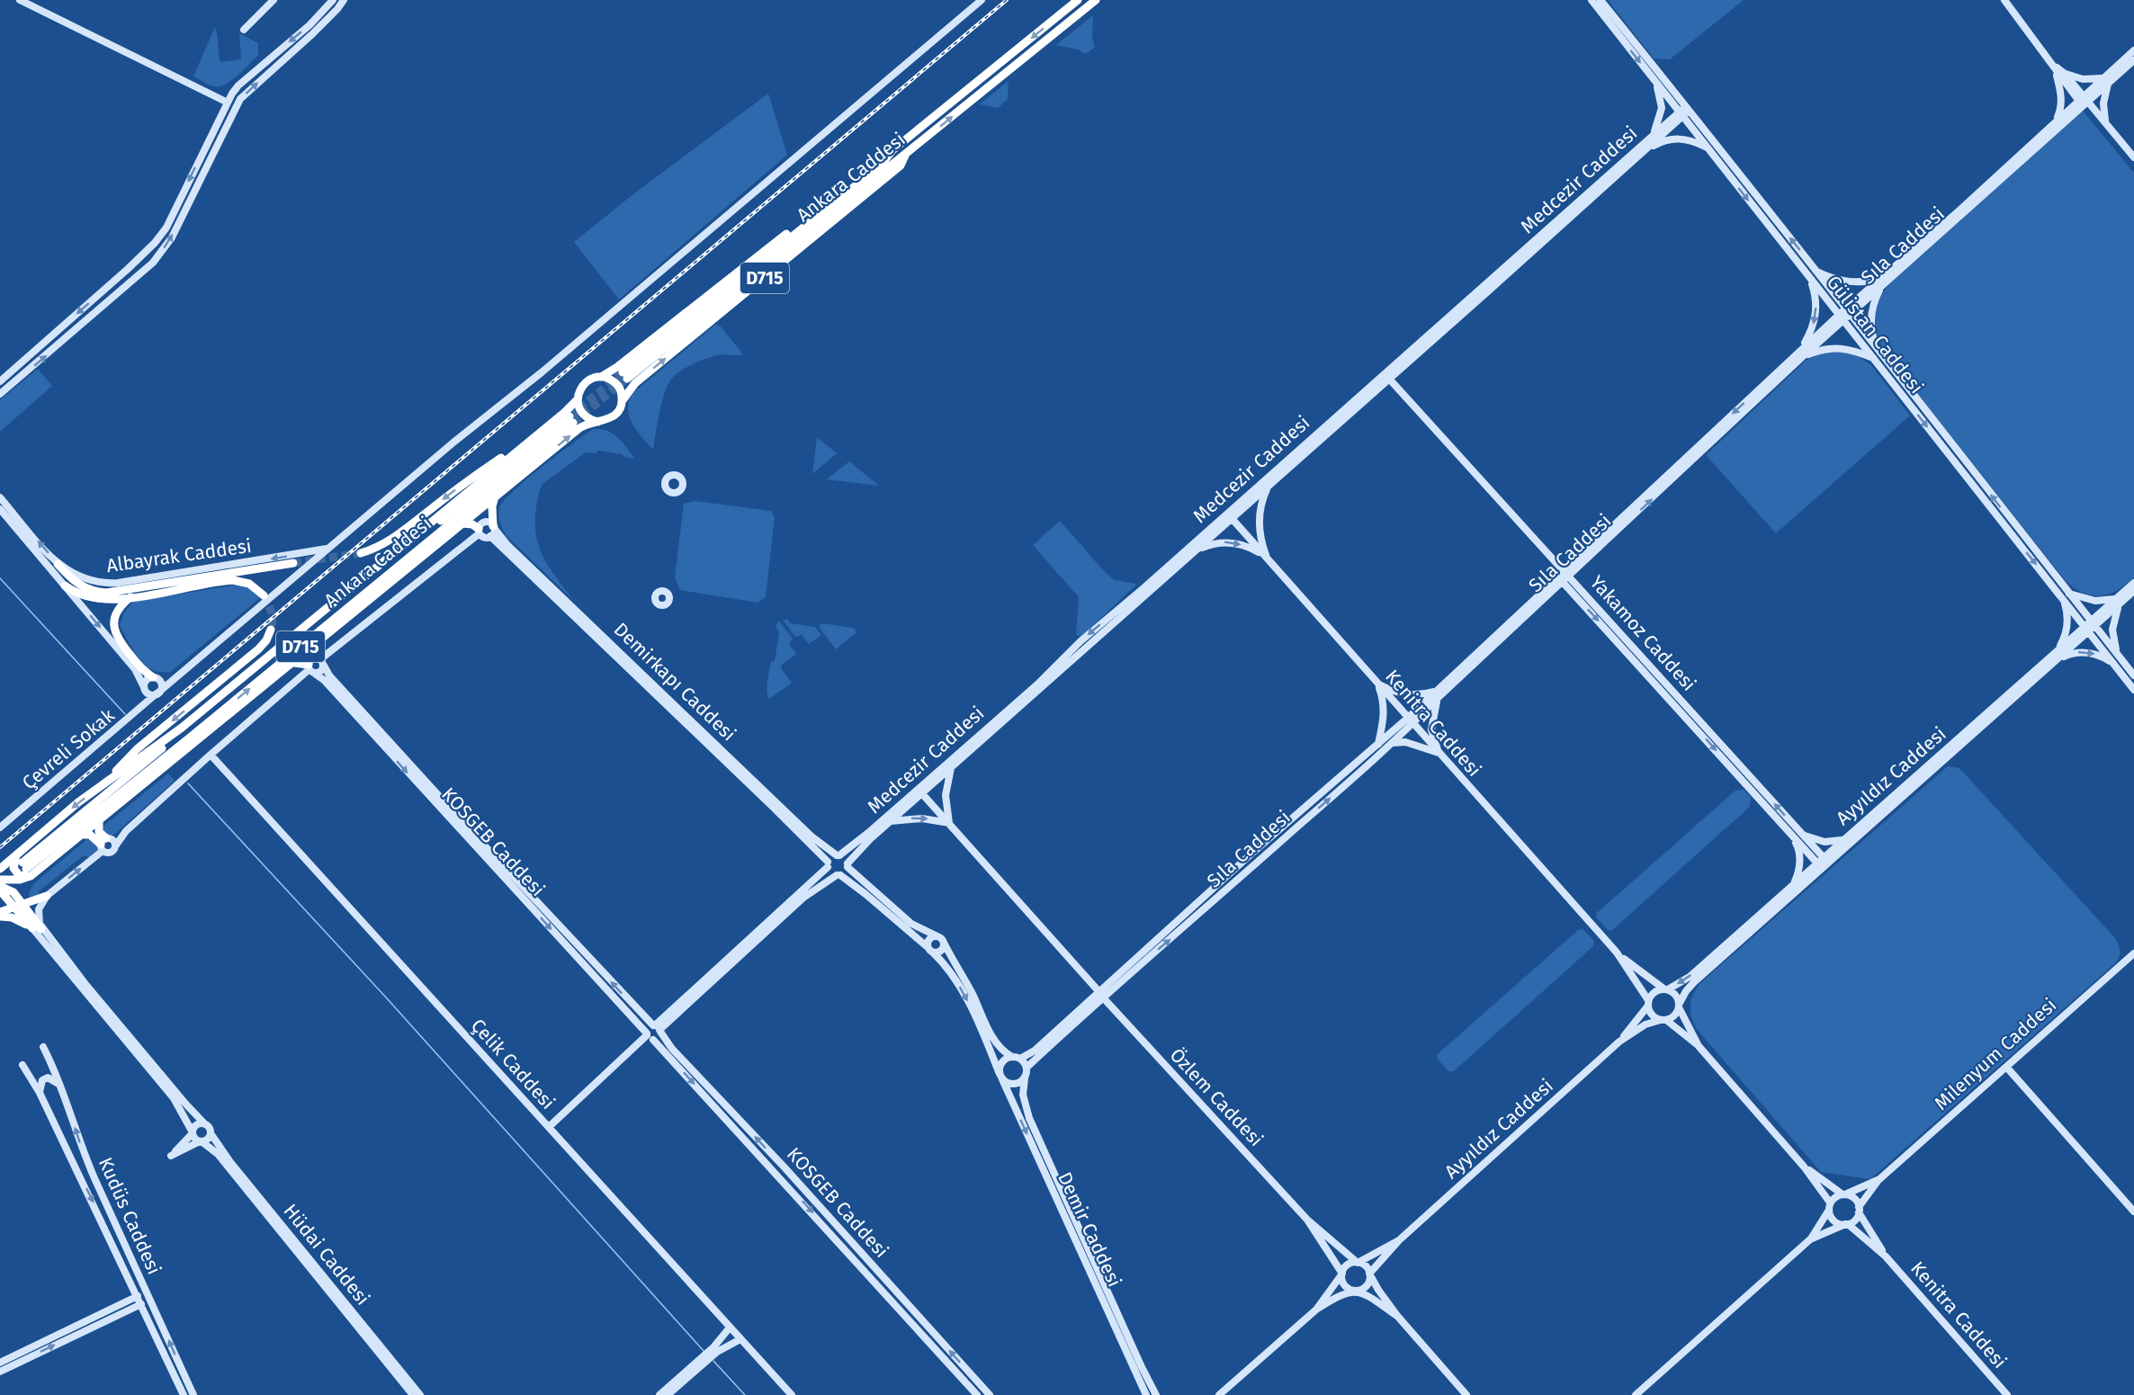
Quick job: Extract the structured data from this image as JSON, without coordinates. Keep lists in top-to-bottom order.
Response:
{
  "streets": {
    "highway": ["Ankara Caddesi", "D715"],
    "street": [
      "Medcezir Caddesi",
      "Sıla Caddesi",
      "Gülistan Caddesi",
      "Yakamoz Caddesi",
      "Demirkapı Caddesi",
      "Kenitra Caddesi",
      "Çevreli Sokak",
      "Ayyıldız Caddesi",
      "KOSGEB Caddesi",
      "Milenyum Caddesi",
      "Çelik Caddesi",
      "Özlem Caddesi",
      "Kudüs Caddesi",
      "Demir Caddesi",
      "Hüdai Caddesi"
    ]
  },
  "crossings": [
    ["Ankara Caddesi", "D715"],
    ["Medcezir Caddesi", "Gülistan Caddesi"],
    ["Medcezir Caddesi", "Yakamoz Caddesi"],
    ["Medcezir Caddesi", "Demirkapı Caddesi"],
    ["Medcezir Caddesi", "Kenitra Caddesi"],
    ["Medcezir Caddesi", "Özlem Caddesi"],
    ["Sıla Caddesi", "Gülistan Caddesi"],
    ["Sıla Caddesi", "Yakamoz Caddesi"],
    ["Sıla Caddesi", "Kenitra Caddesi"],
    ["Sıla Caddesi", "Özlem Caddesi"],
    ["Sıla Caddesi", "Demir Caddesi"],
    ["Gülistan Caddesi", "Ayyıldız Caddesi"],
    ["Yakamoz Caddesi", "Ayyıldız Caddesi"],
    ["Ayyıldız Caddesi", "Özlem Caddesi"]
  ]
}
